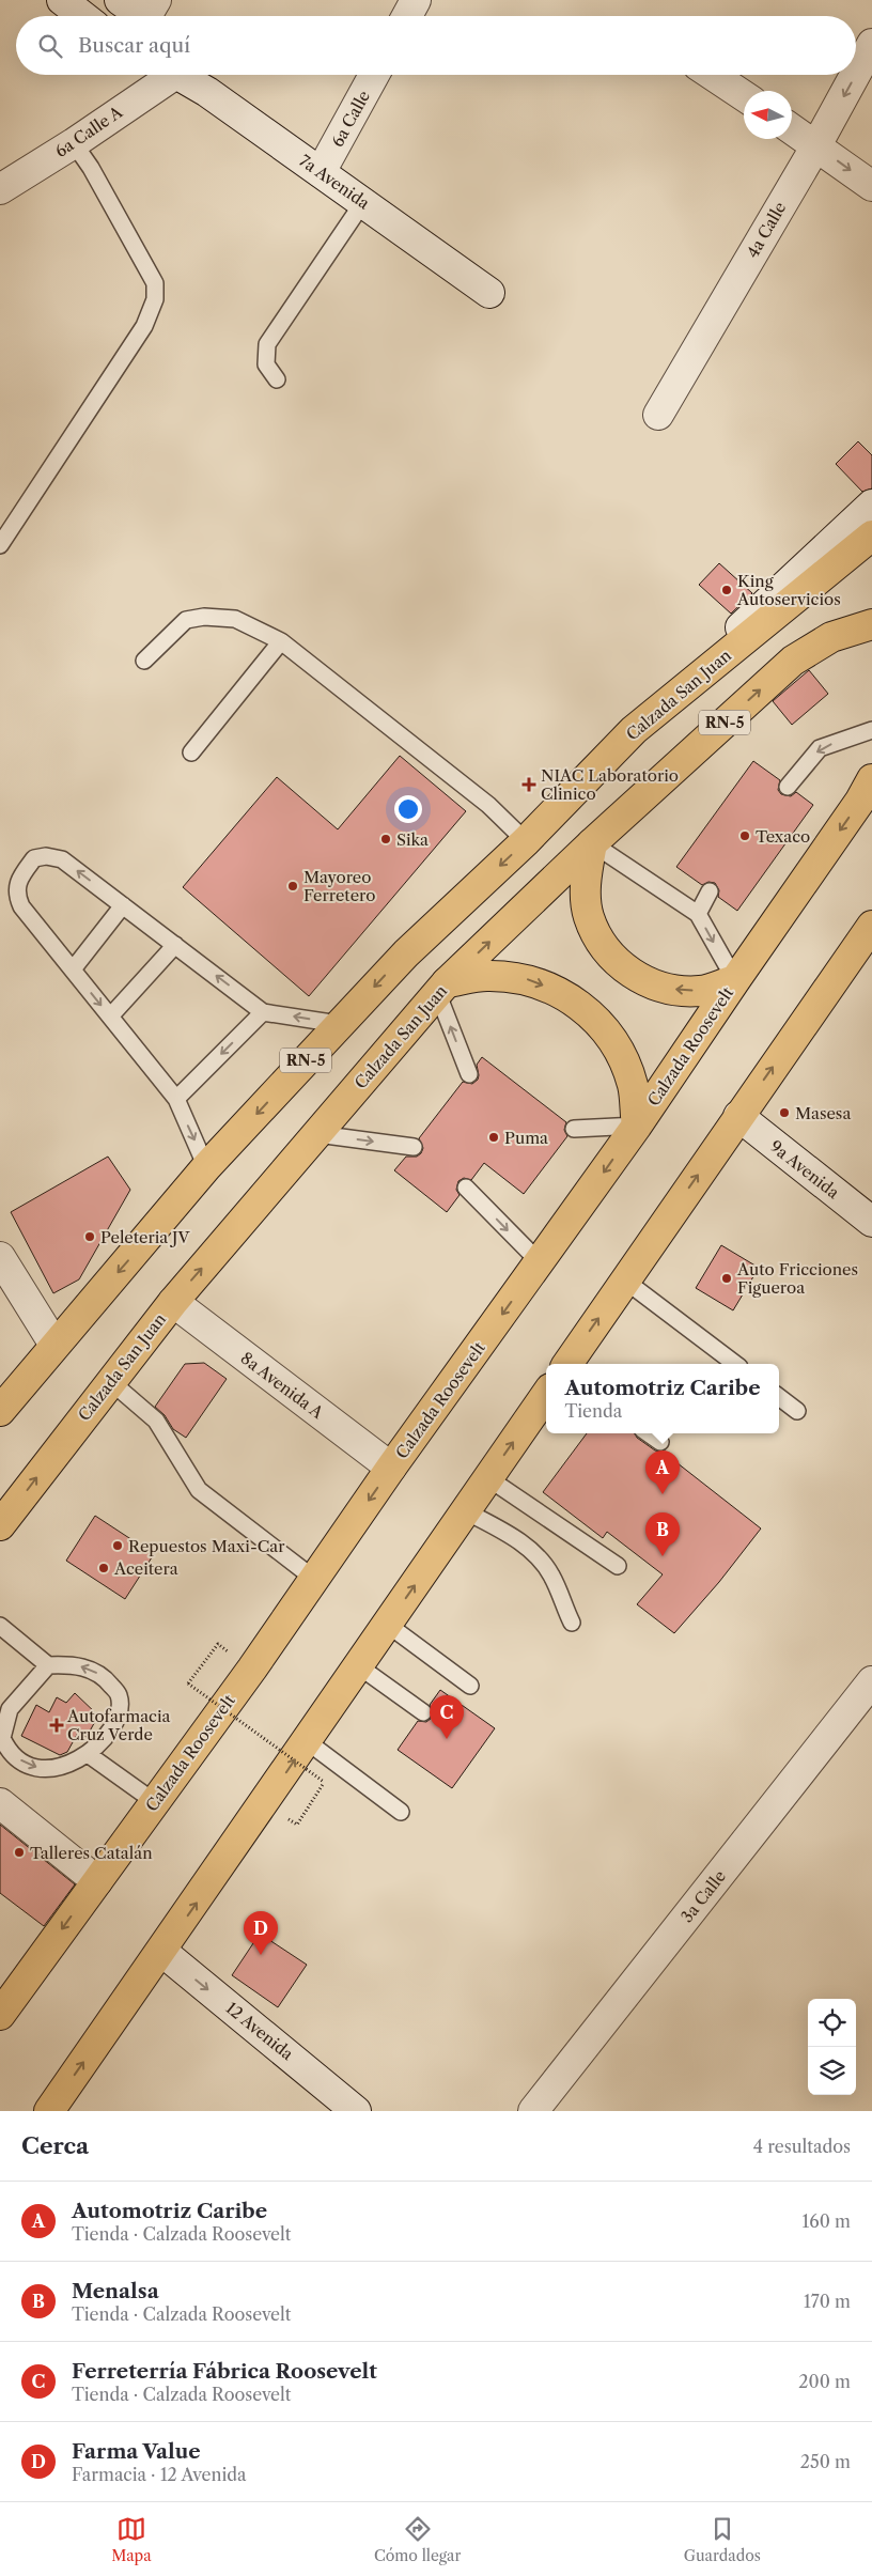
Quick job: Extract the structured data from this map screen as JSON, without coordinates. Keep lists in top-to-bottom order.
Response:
{
  "streets": {
    "main road": ["Calzada San Juan", "RN-5", "Calzada Roosevelt"],
    "street": [
      "6a Calle",
      "6a Calle A",
      "7a Avenida",
      "4a Calle",
      "9a Avenida",
      "8a Avenida A",
      "3a Calle",
      "12 Avenida"
    ]
  },
  "crossings": [
    ["6a Calle", "7a Avenida"],
    ["Calzada San Juan", "8a Avenida A"],
    ["Calzada Roosevelt", "8a Avenida A"]
  ],
  "one_way": ["12 Avenida"],
  "places": {
    "other": [
      "King Autoservicios",
      "Texaco",
      "Sika",
      "Mayoreo Ferretero",
      "Masesa",
      "Puma",
      "Peleteria JV",
      "Auto Fricciones Figueroa",
      "Repuestos Maxi-Car",
      "Aceitera",
      "Talleres Catalán"
    ],
    "health": ["NIAC Laboratorio Clinico", "Autofarmacia Cruz Verde"]
  },
  "north": "left",
  "page": {
    "search": "Buscar aquí",
    "popup": ["Automotriz Caribe", "Tienda"],
    "pins": [
      "A",
      "B",
      "C",
      "D"
    ],
    "heading": ["Cerca", "4 resultados"],
    "list": [
      {
        "mark": "A",
        "name": "Automotriz Caribe",
        "note": "Tienda · Calzada Roosevelt",
        "value": "160 m"
      },
      {
        "mark": "B",
        "name": "Menalsa",
        "note": "Tienda · Calzada Roosevelt",
        "value": "170 m"
      },
      {
        "mark": "C",
        "name": "Ferreterría Fábrica Roosevelt",
        "note": "Tienda · Calzada Roosevelt",
        "value": "200 m"
      },
      {
        "mark": "D",
        "name": "Farma Value",
        "note": "Farmacia · 12 Avenida",
        "value": "250 m"
      }
    ],
    "nav": ["Mapa", "Cómo llegar", "Guardados"]
  }
}
